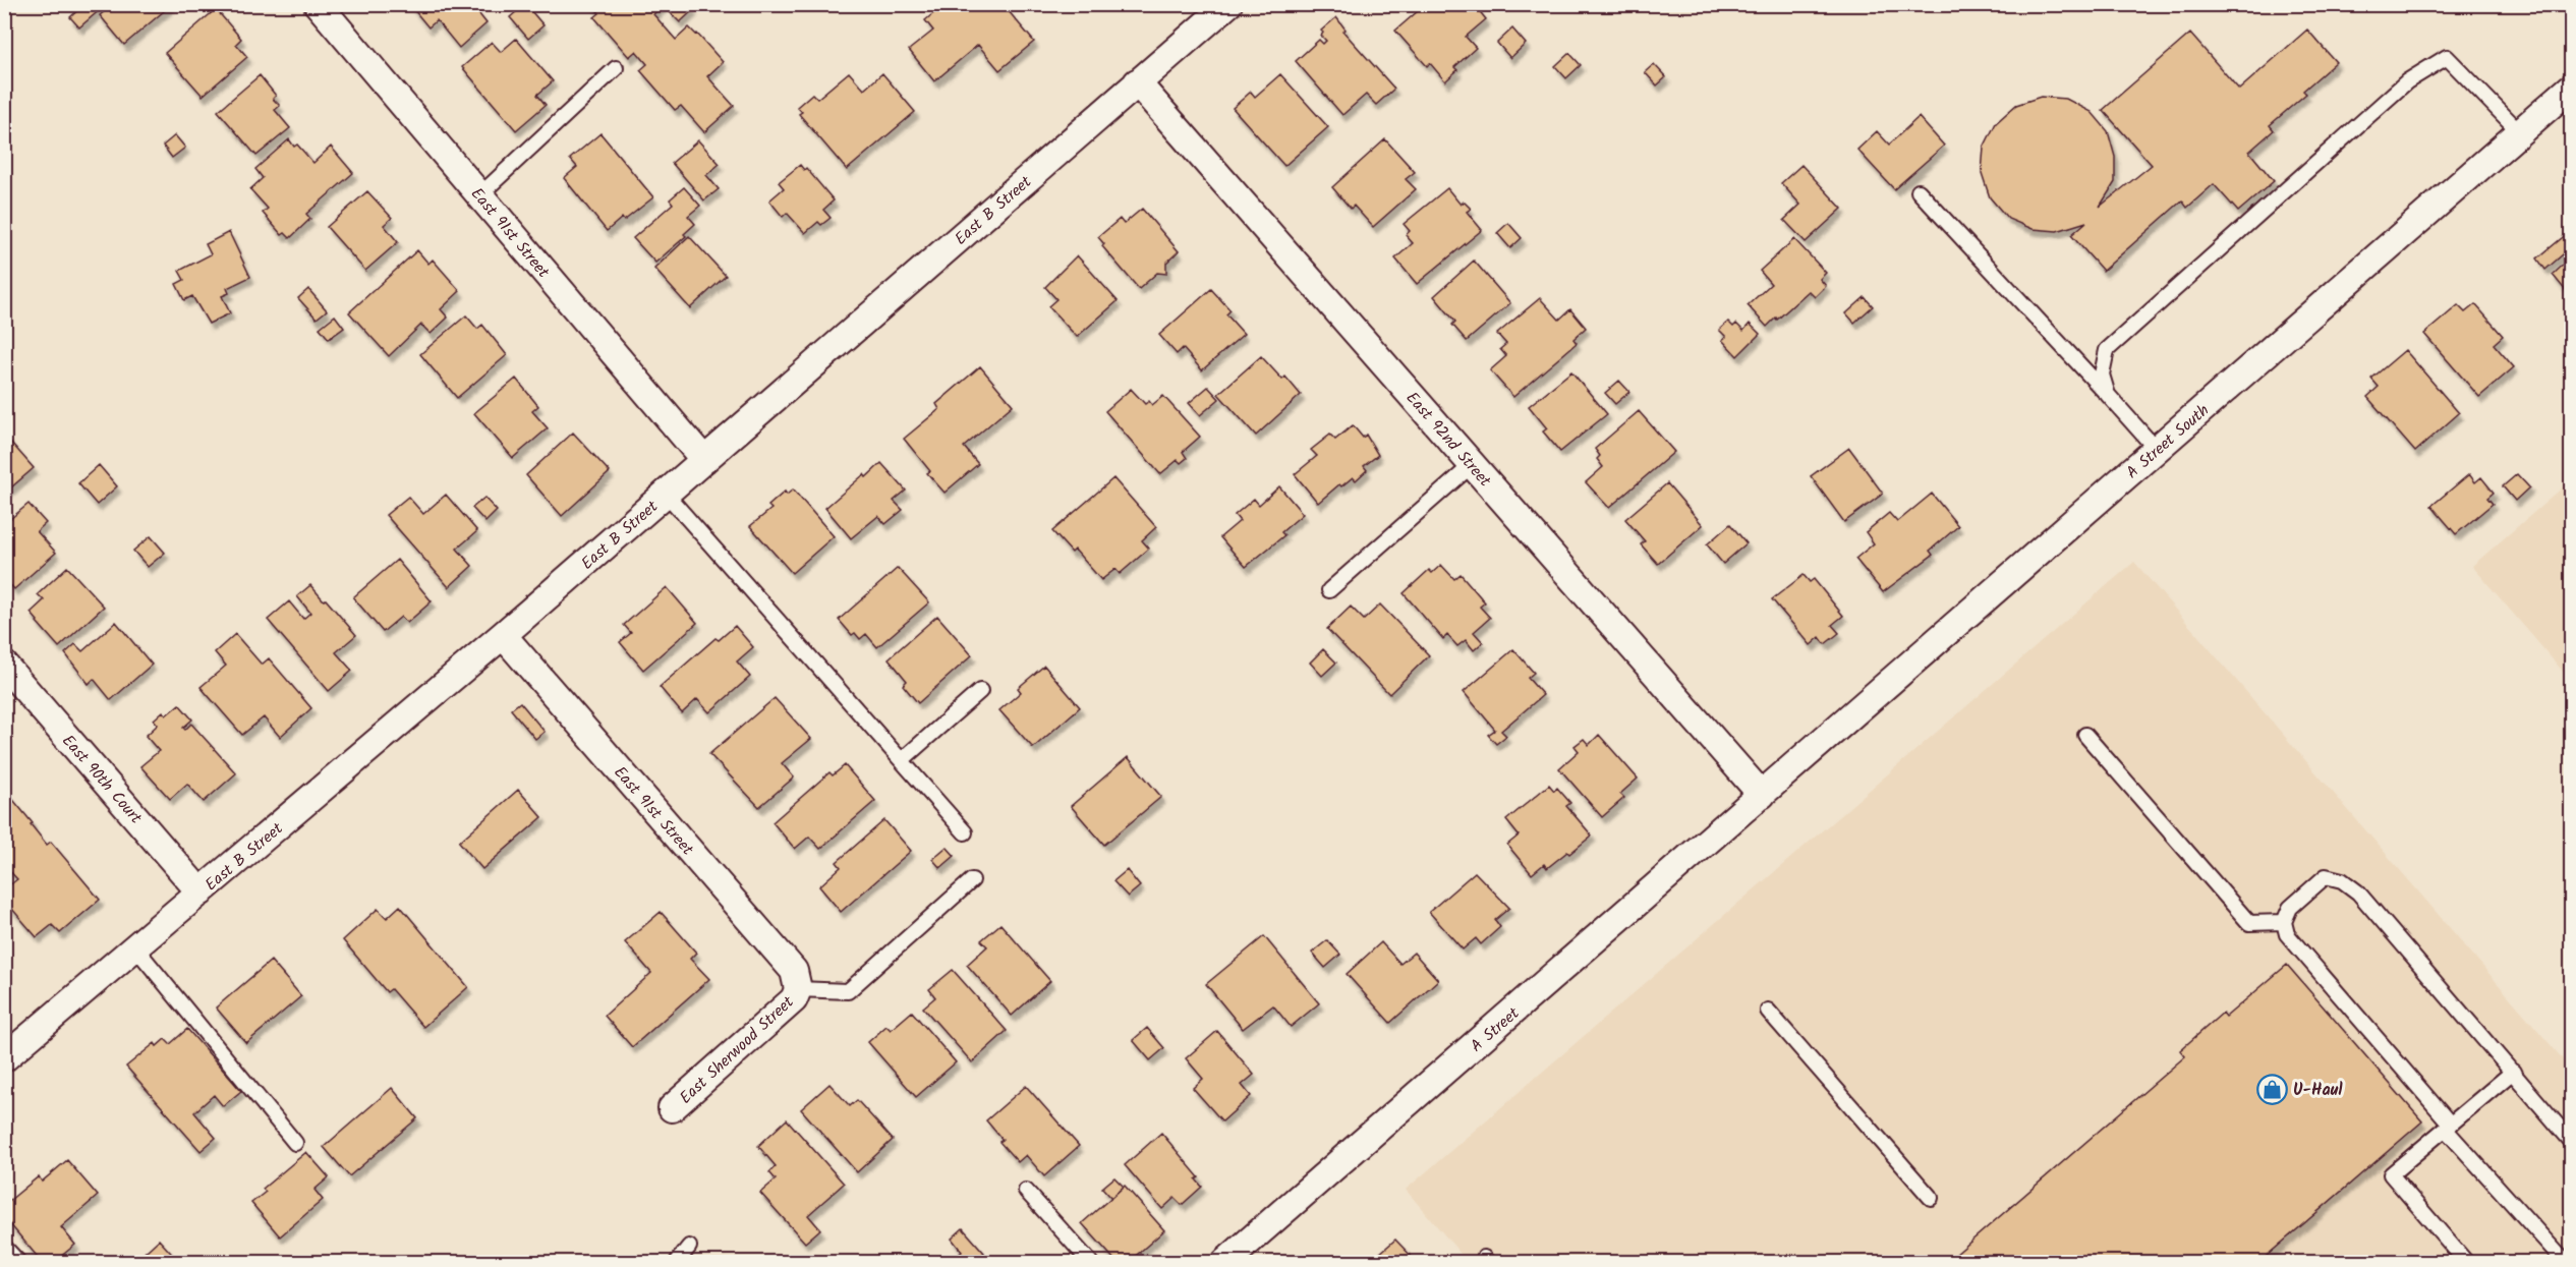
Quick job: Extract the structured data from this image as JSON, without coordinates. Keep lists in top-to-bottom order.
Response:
{
  "streets": {
    "street": [
      "East B Street",
      "East 91st Street",
      "East 92nd Street",
      "A Street South",
      "East 90th Court",
      "A Street",
      "East Sherwood Street"
    ]
  },
  "crossings": [
    ["East B Street", "East 91st Street"],
    ["East B Street", "East 92nd Street"],
    ["East B Street", "East 90th Court"],
    ["East 91st Street", "East Sherwood Street"],
    ["East 92nd Street", "A Street South"],
    ["East 92nd Street", "A Street"],
    ["A Street South", "A Street"]
  ],
  "places": {
    "shop": ["U-Haul"]
  }
}
